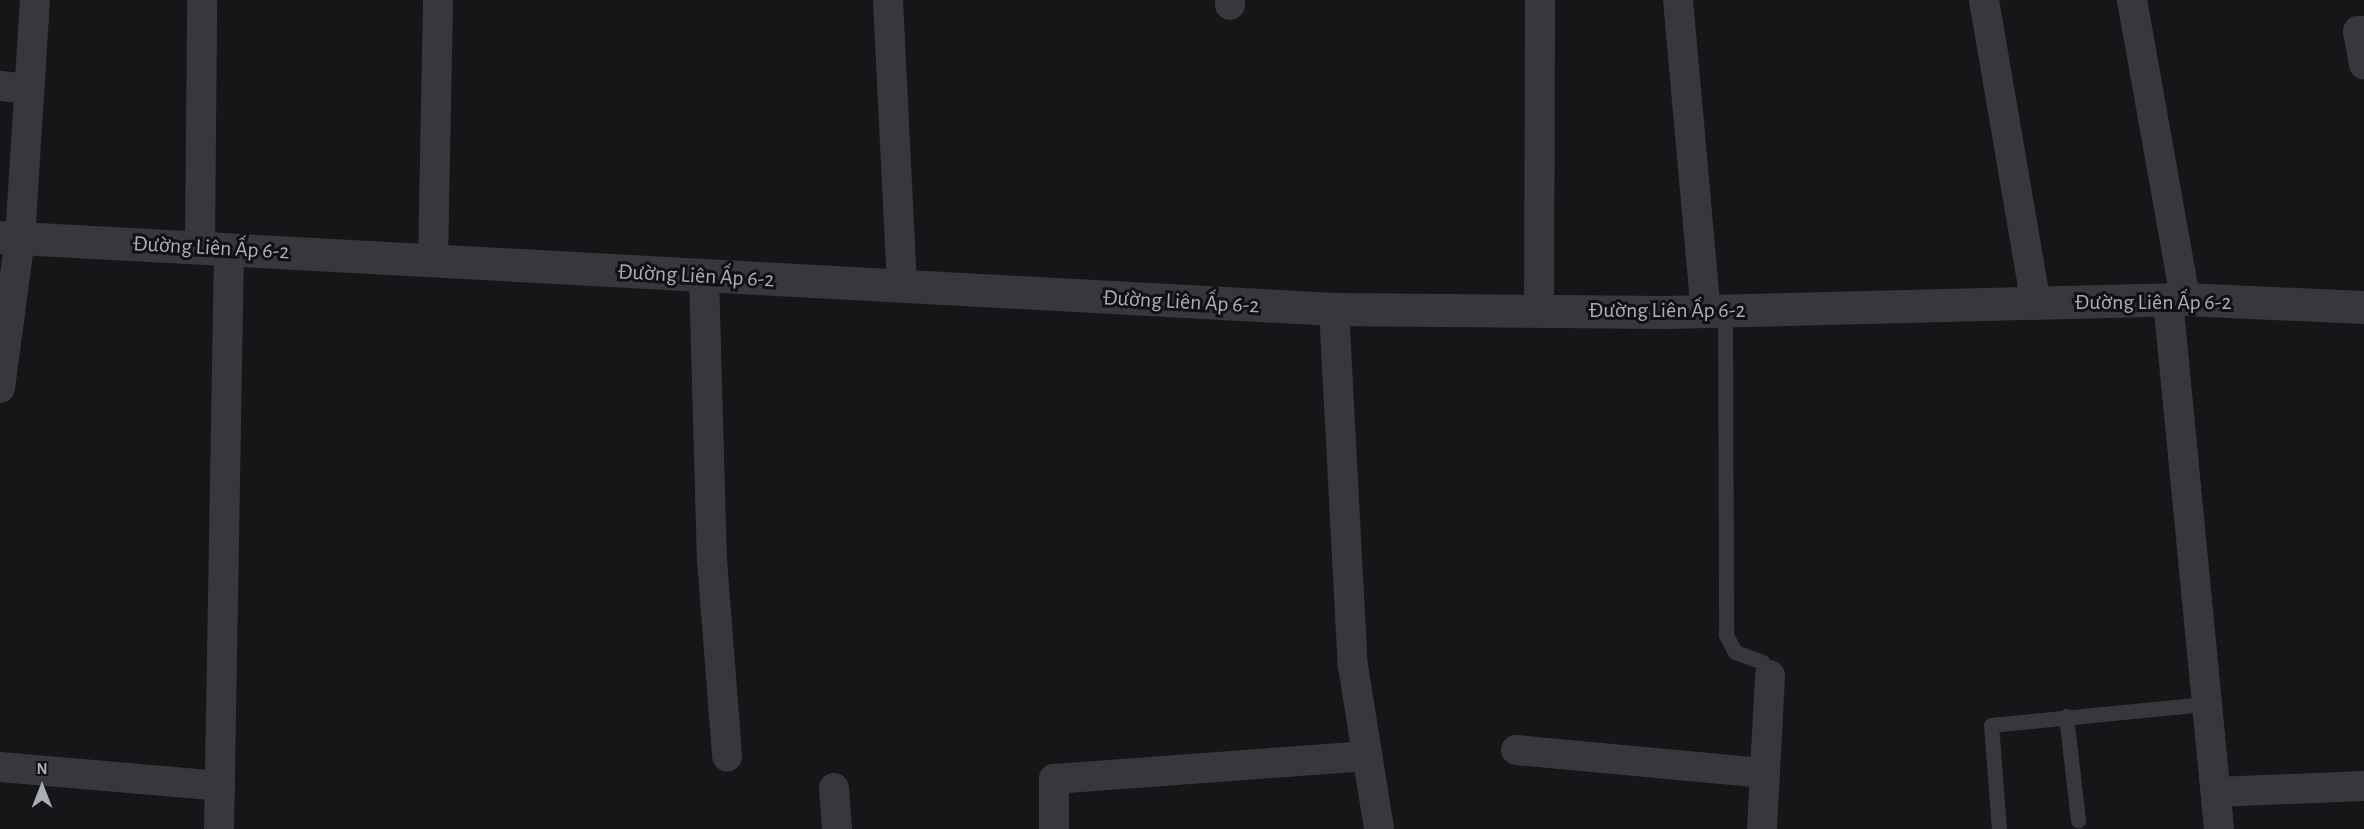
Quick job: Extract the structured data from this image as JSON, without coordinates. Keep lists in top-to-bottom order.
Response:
{
  "streets": {
    "street": ["Đường Liên Ấp 6-2"]
  },
  "north": "top"
}
